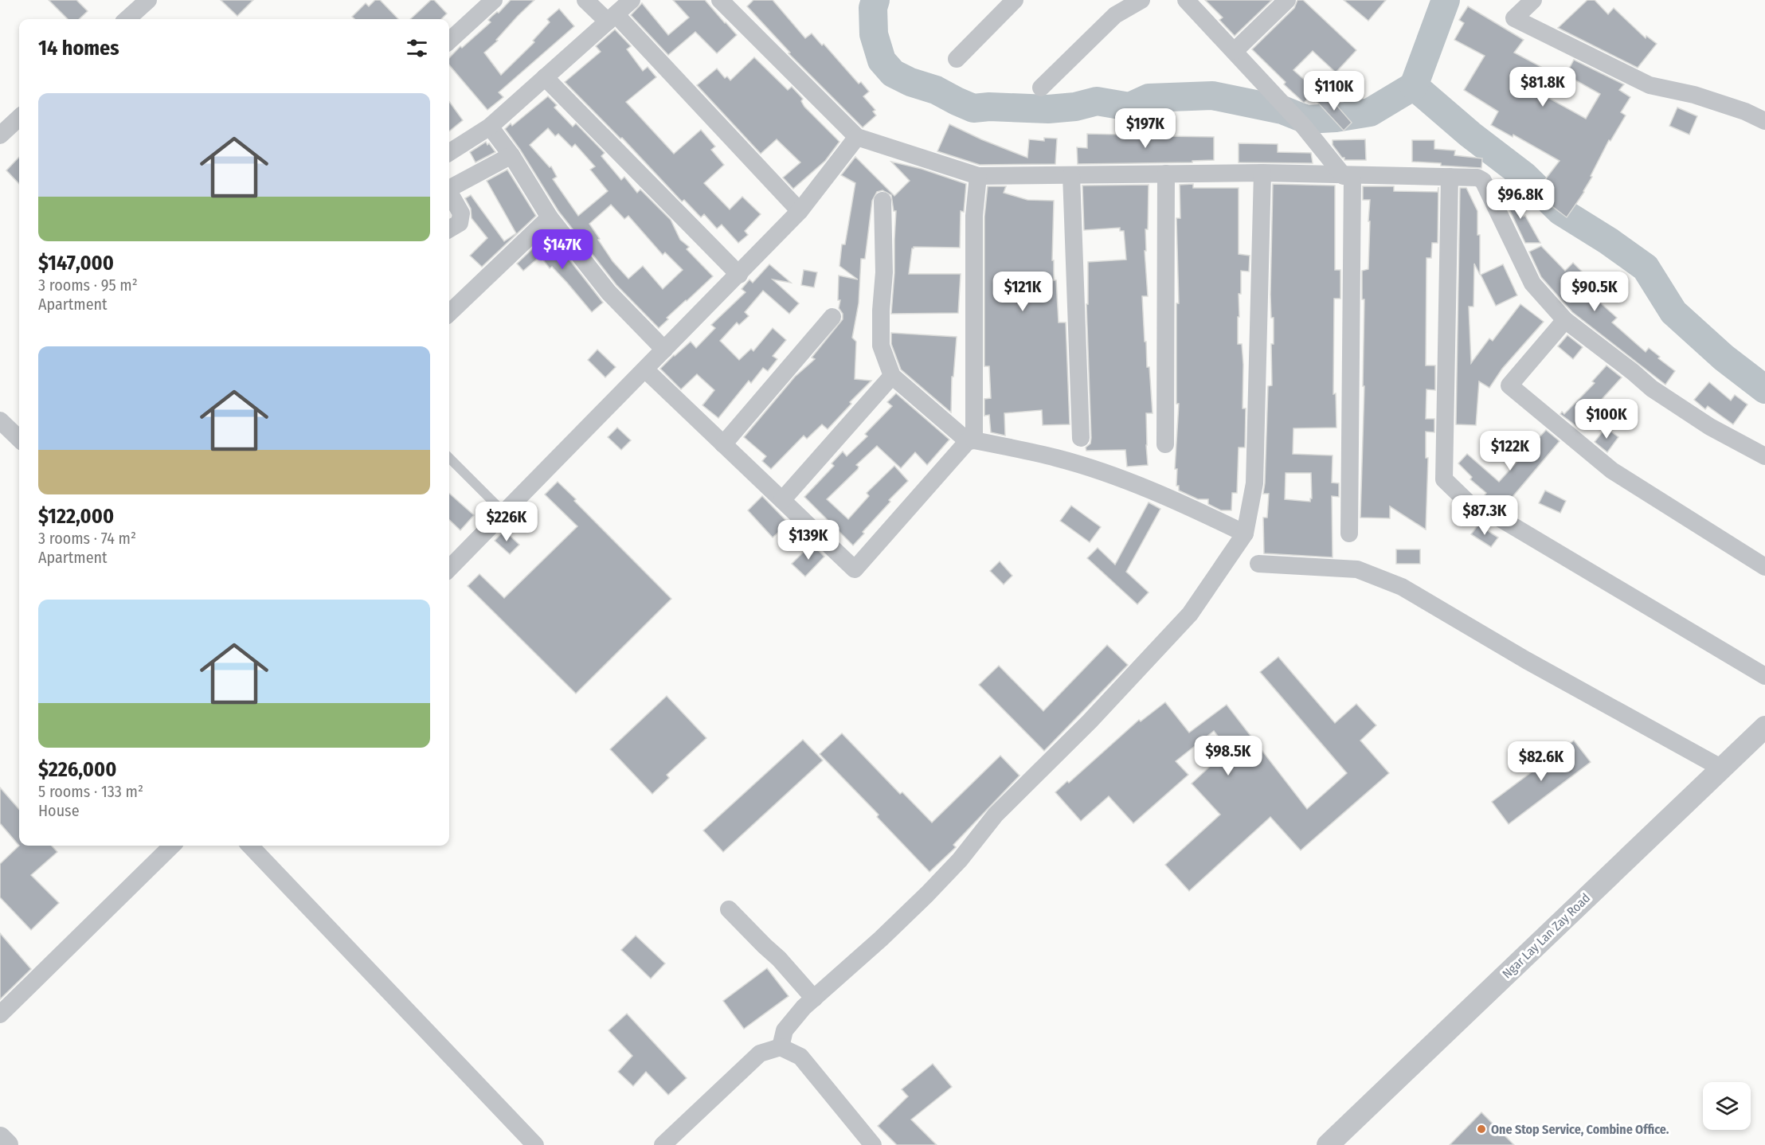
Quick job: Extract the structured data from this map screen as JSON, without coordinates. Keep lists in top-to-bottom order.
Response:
{
  "streets": {
    "street": ["Ngar Lay Lan Zay Road"]
  },
  "places": ["One Stop Service, Combine Office."],
  "page": {
    "heading": "14 homes",
    "price": [
      "$81.8K",
      "$110K",
      "$197K",
      "$96.8K",
      "$147K",
      "$121K",
      "$90.5K",
      "$100K",
      "$122K",
      "$87.3K",
      "$226K",
      "$139K",
      "$98.5K",
      "$82.6K"
    ],
    "list": [
      {
        "name": "$147,000",
        "note": "3 rooms · 95 m² · Apartment"
      },
      {
        "name": "$122,000",
        "note": "3 rooms · 74 m² · Apartment"
      },
      {
        "name": "$226,000",
        "note": "5 rooms · 133 m² · House"
      }
    ]
  }
}
